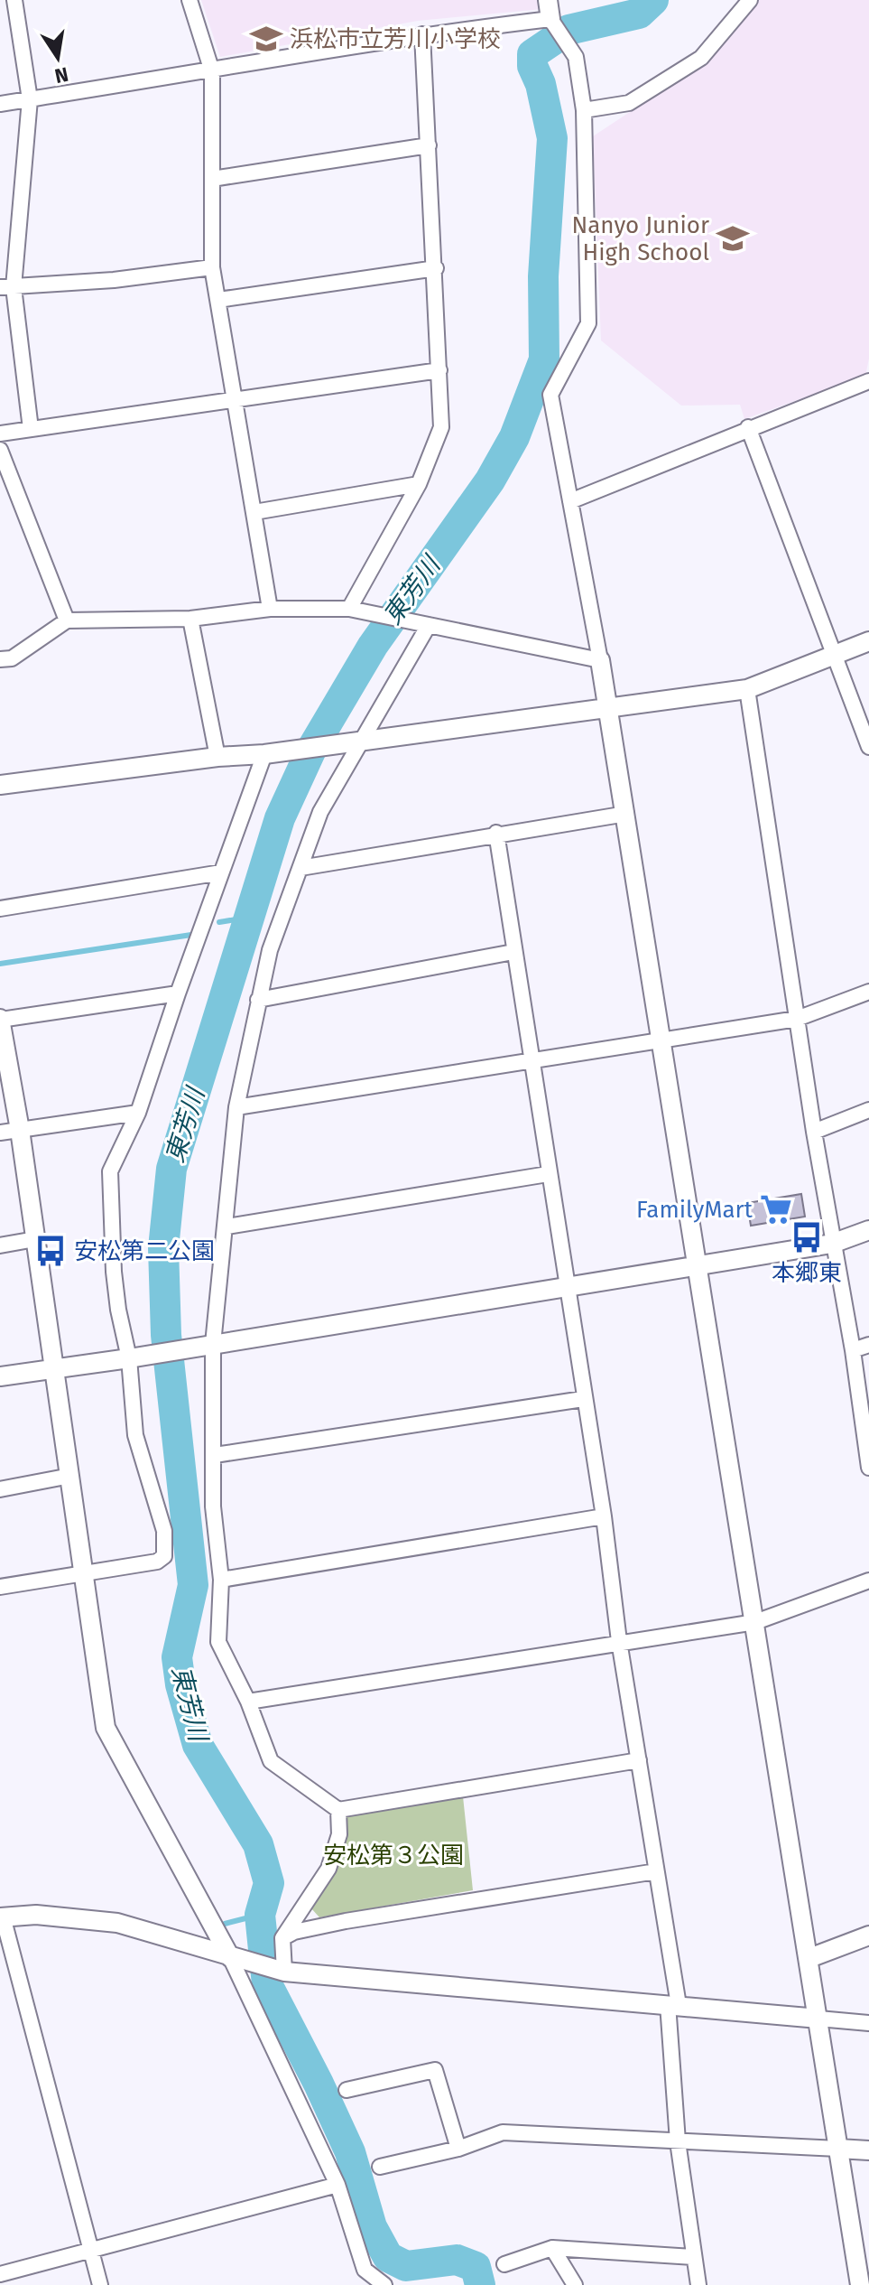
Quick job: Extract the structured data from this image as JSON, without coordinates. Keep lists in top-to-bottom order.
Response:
{
  "water": ["東芳川"],
  "parks": ["安松第３公園"],
  "places": {
    "school or university": ["浜松市立芳川小学校", "Nanyo Junior High School"],
    "supermarket": ["FamilyMart"],
    "bus stop": ["本郷東", "安松第二公園"]
  },
  "north": "bottom"
}
